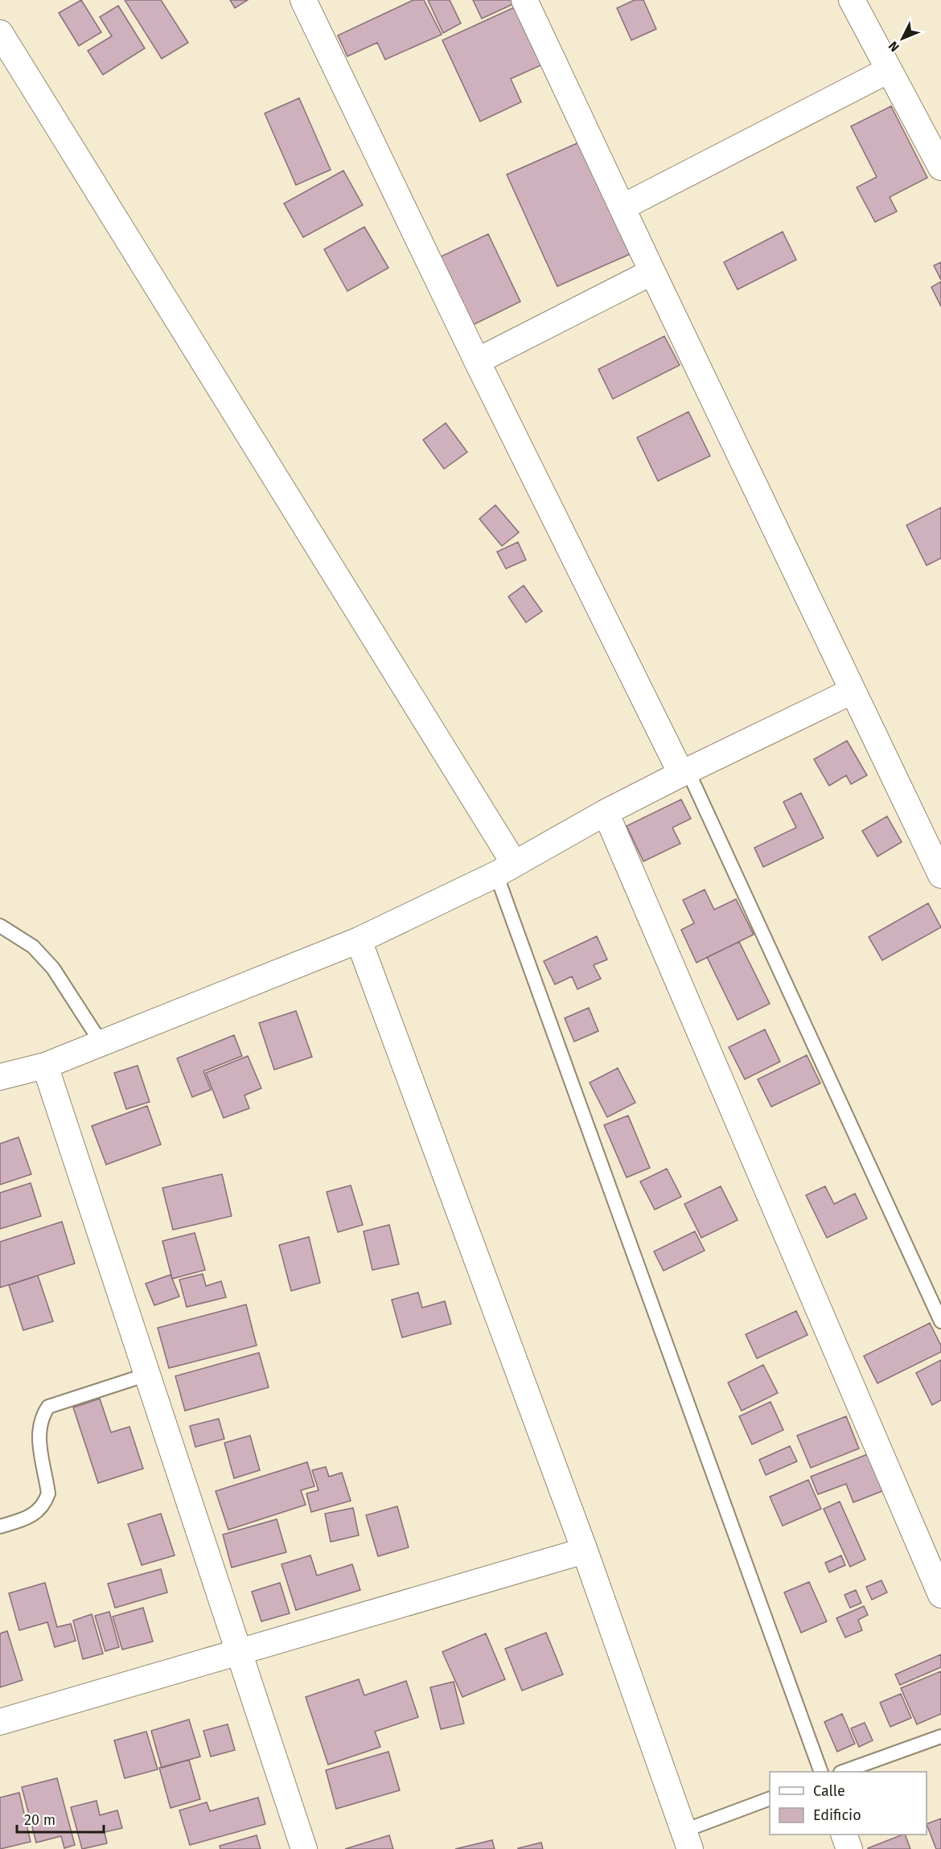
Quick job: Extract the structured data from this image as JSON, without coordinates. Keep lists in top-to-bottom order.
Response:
{
  "legend": ["Calle", "Edificio"],
  "scale_bar": "20 m",
  "north": "bottom left"
}
